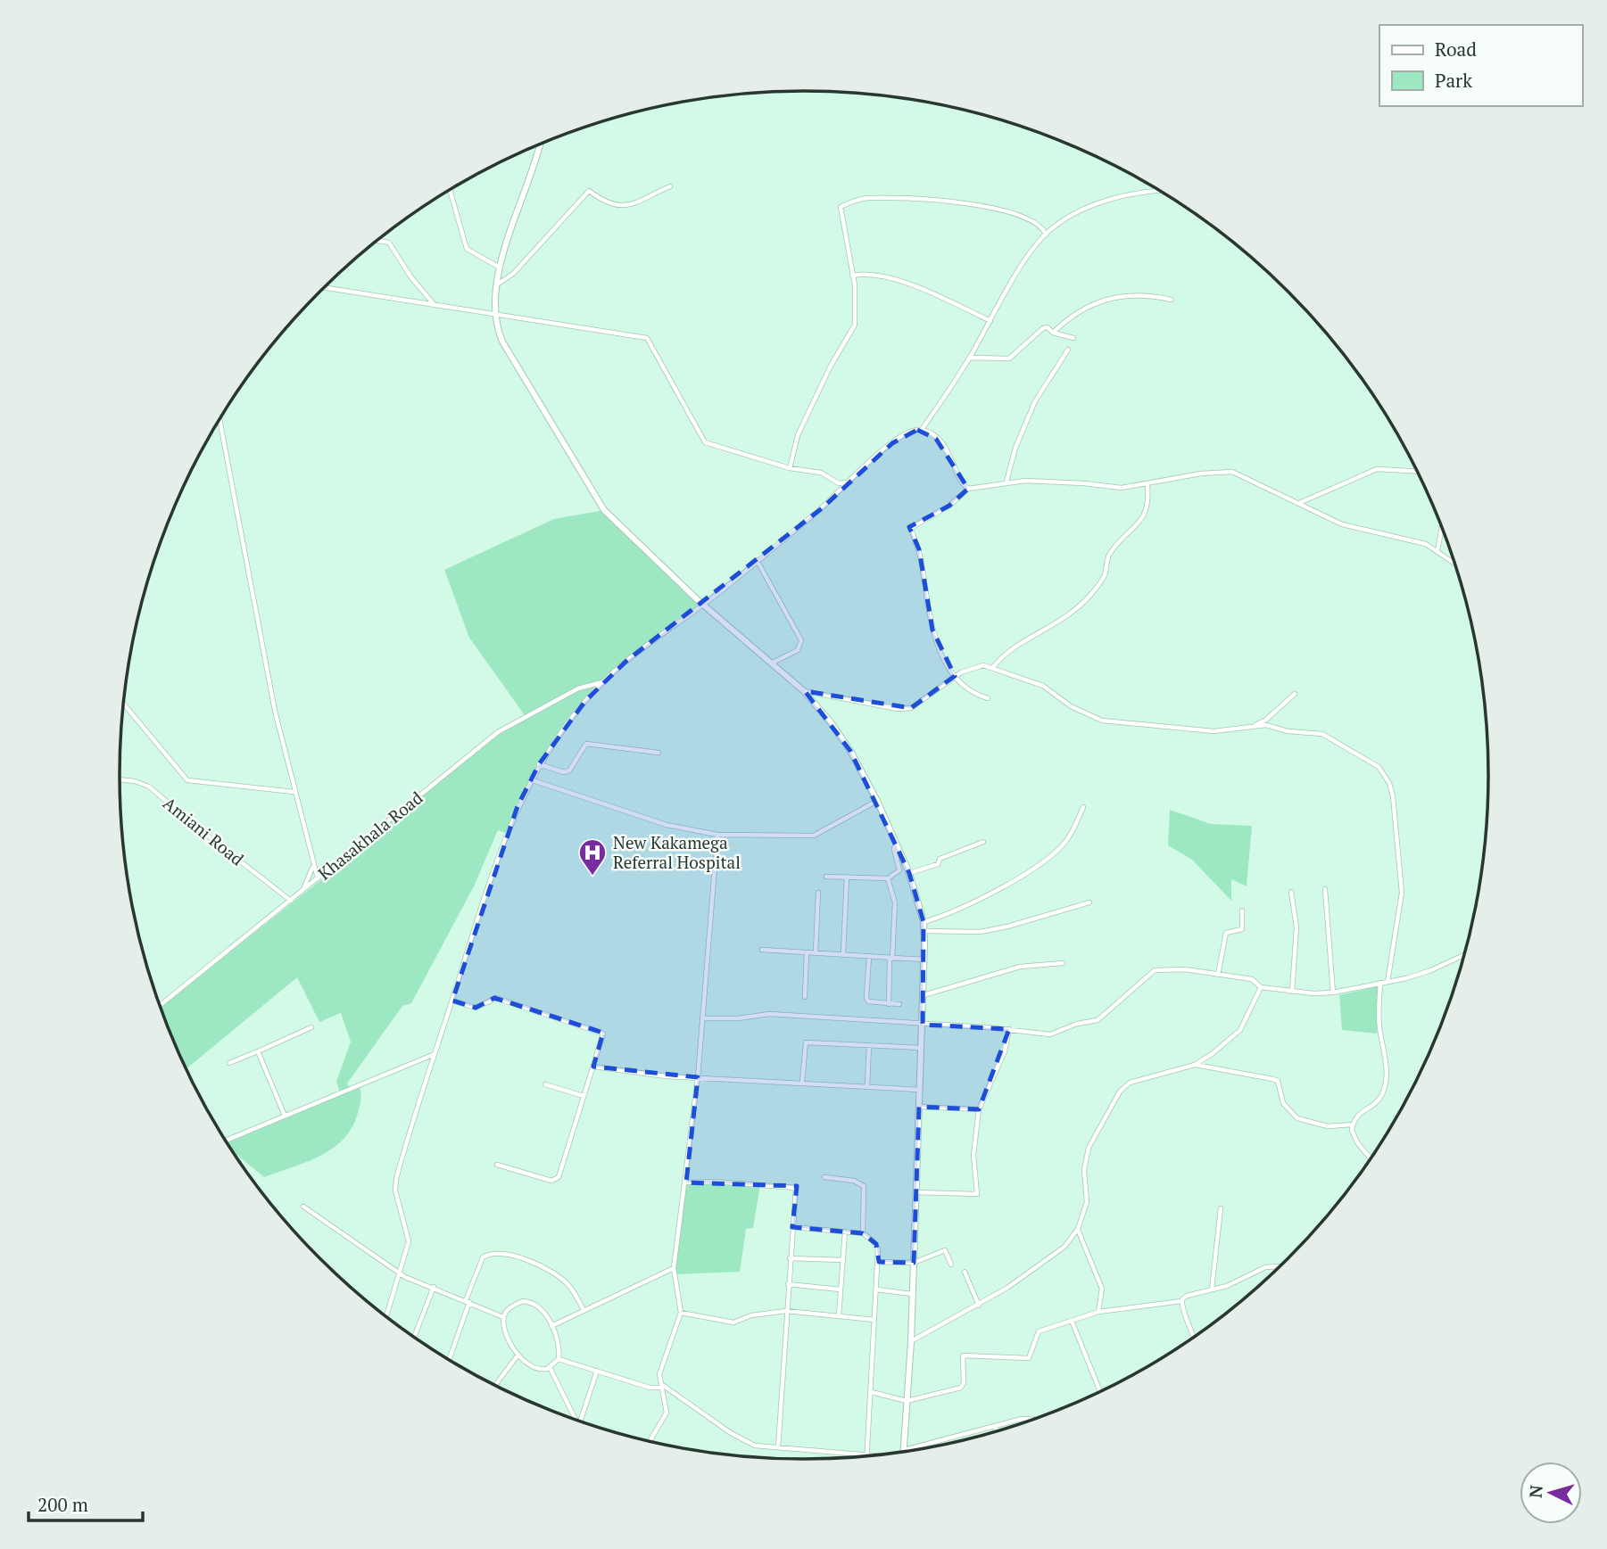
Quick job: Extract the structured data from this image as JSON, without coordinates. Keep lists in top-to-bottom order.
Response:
{
  "streets": {
    "street": ["Amiani Road", "Khasakhala Road"]
  },
  "crossings": [
    ["Amiani Road", "Khasakhala Road"]
  ],
  "places": {
    "hospital": ["New Kakamega Referral Hospital"]
  },
  "legend": ["Road", "Park"],
  "scale_bar": "200 m",
  "north": "left"
}
